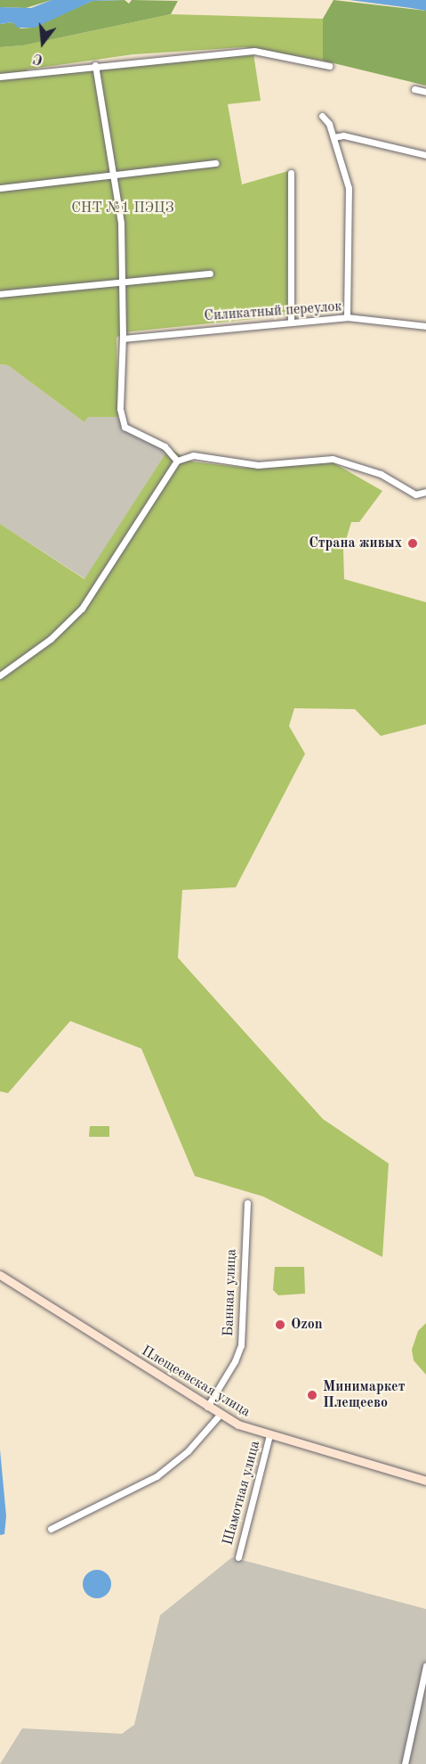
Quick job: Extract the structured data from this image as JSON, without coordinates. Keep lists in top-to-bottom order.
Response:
{
  "streets": {
    "street": [
      "Силикатный переулок",
      "Банная улица",
      "Плещеевская улица",
      "Шамотная улица"
    ]
  },
  "crossings": [
    ["Банная улица", "Плещеевская улица"],
    ["Плещеевская улица", "Шамотная улица"]
  ],
  "parks": ["СНТ №1 ПЭЦЗ"],
  "places": ["Страна живых", "Ozon", "Минимаркет Плещеево"],
  "north": "bottom"
}
